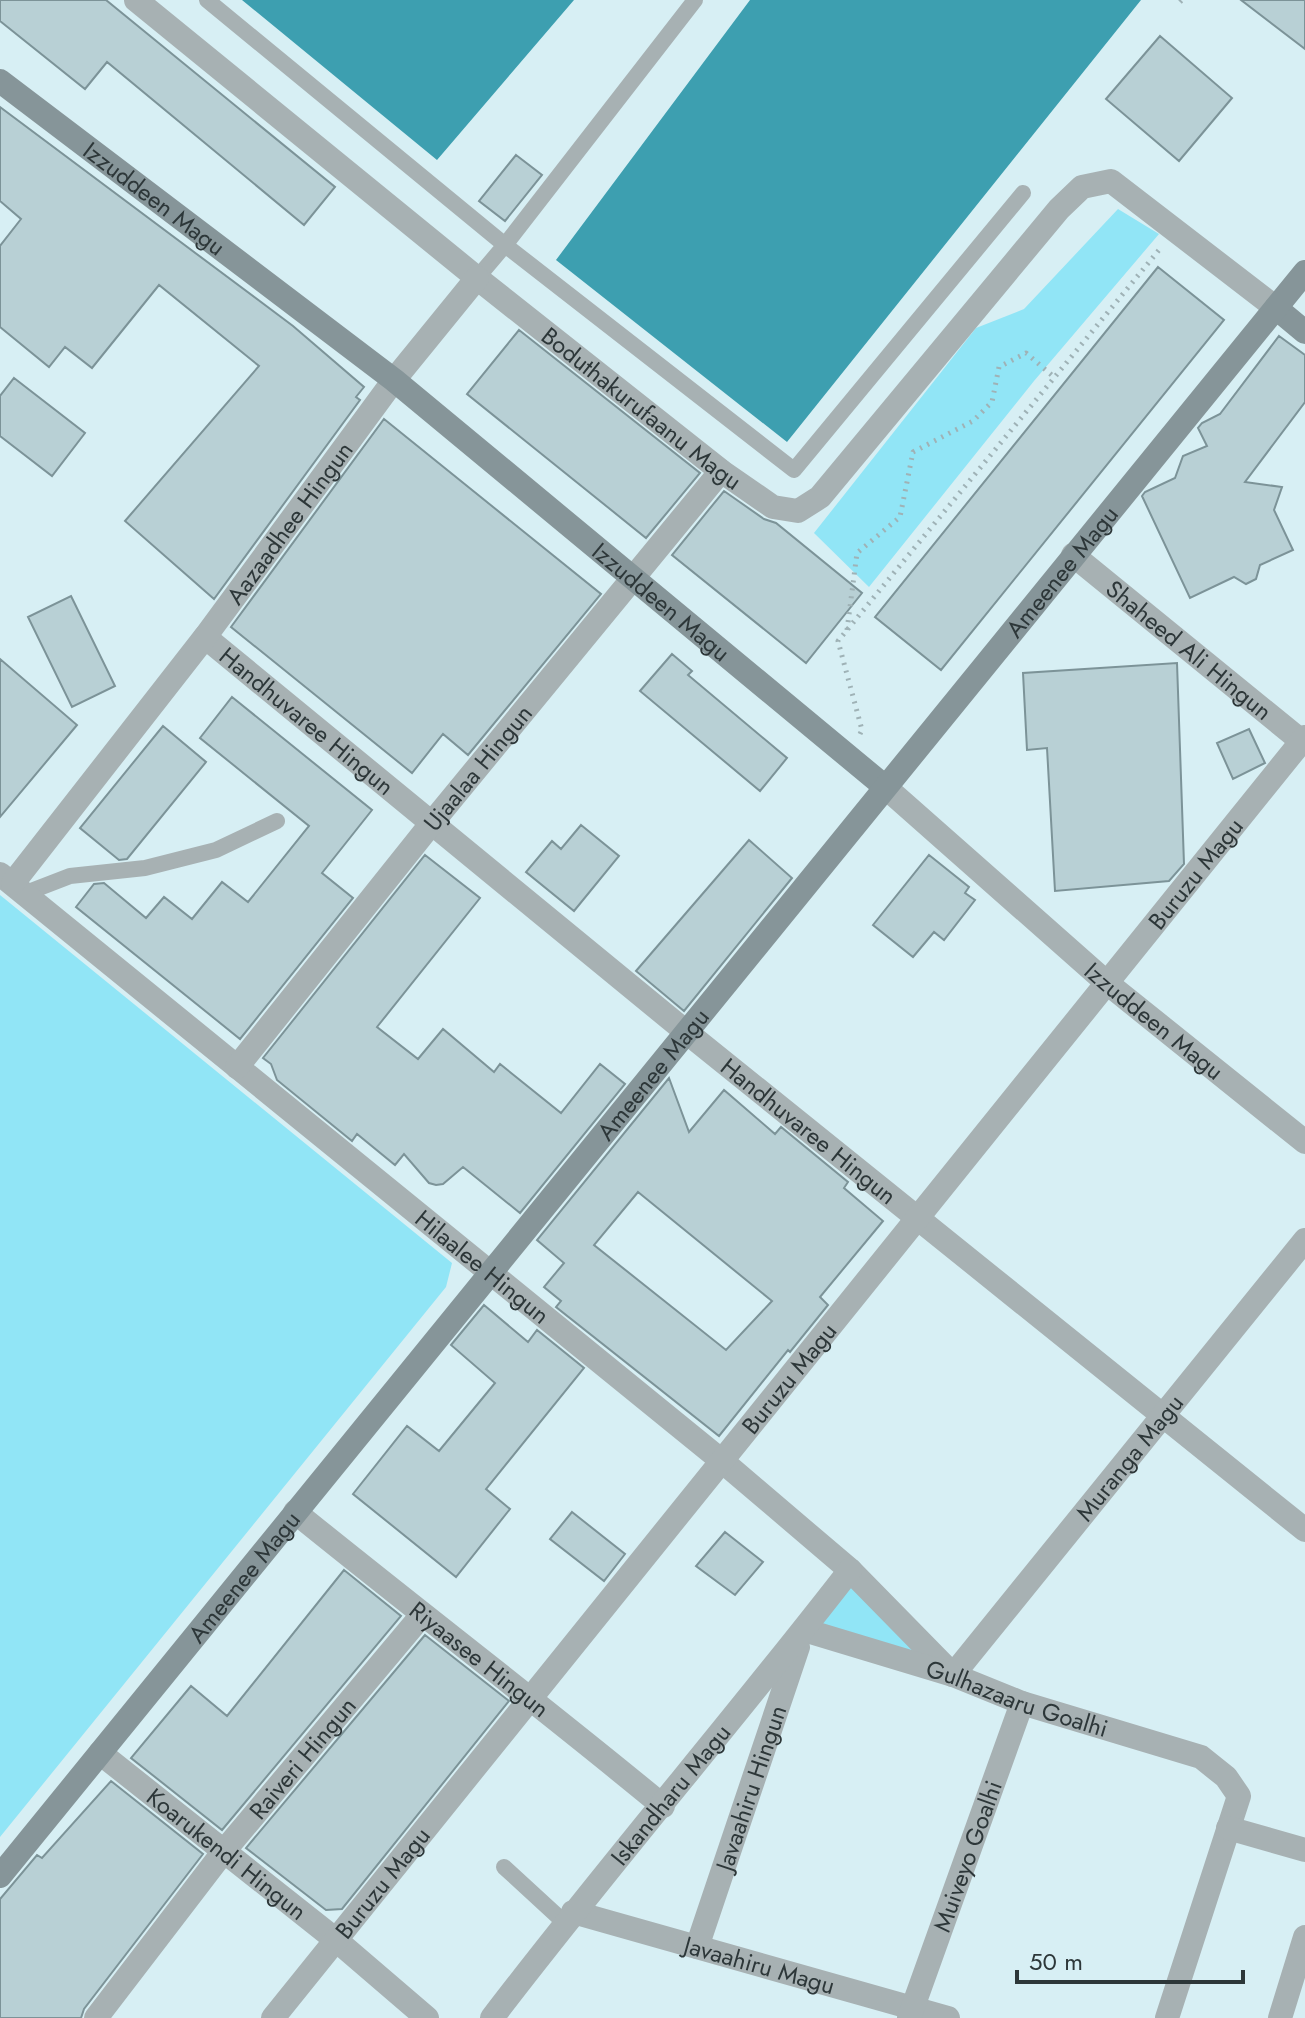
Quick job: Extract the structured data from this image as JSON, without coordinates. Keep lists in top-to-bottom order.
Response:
{
  "streets": {
    "main road": ["Izzuddeen Magu", "Ameenee Magu"],
    "street": [
      "Boduthakurufaanu Magu",
      "Aazaadhee Hingun",
      "Shaheed Ali Hingun",
      "Handhuvaree Hingun",
      "Ujaalaa Hingun",
      "Buruzu Magu",
      "Hilaalee Hingun",
      "Muranga Magu",
      "Riyaasee Hingun",
      "Gulhazaaru Goalhi",
      "Raiveri Hingun",
      "Javaahiru Hingun",
      "Iskandharu Magu",
      "Koarukendi Hingun",
      "Muiveyo Goalhi",
      "Javaahiru Magu"
    ]
  },
  "crossings": [
    ["Izzuddeen Magu", "Aazaadhee Hingun"],
    ["Izzuddeen Magu", "Ameenee Magu"],
    ["Izzuddeen Magu", "Ujaalaa Hingun"],
    ["Izzuddeen Magu", "Buruzu Magu"],
    ["Boduthakurufaanu Magu", "Aazaadhee Hingun"],
    ["Boduthakurufaanu Magu", "Ujaalaa Hingun"],
    ["Aazaadhee Hingun", "Handhuvaree Hingun"],
    ["Aazaadhee Hingun", "Hilaalee Hingun"],
    ["Ameenee Magu", "Shaheed Ali Hingun"],
    ["Ameenee Magu", "Handhuvaree Hingun"],
    ["Ameenee Magu", "Hilaalee Hingun"],
    ["Ameenee Magu", "Riyaasee Hingun"],
    ["Ameenee Magu", "Koarukendi Hingun"],
    ["Shaheed Ali Hingun", "Buruzu Magu"],
    ["Handhuvaree Hingun", "Ujaalaa Hingun"],
    ["Handhuvaree Hingun", "Buruzu Magu"],
    ["Handhuvaree Hingun", "Muranga Magu"],
    ["Ujaalaa Hingun", "Hilaalee Hingun"],
    ["Buruzu Magu", "Hilaalee Hingun"],
    ["Buruzu Magu", "Riyaasee Hingun"],
    ["Buruzu Magu", "Koarukendi Hingun"],
    ["Hilaalee Hingun", "Muranga Magu"],
    ["Hilaalee Hingun", "Gulhazaaru Goalhi"],
    ["Hilaalee Hingun", "Iskandharu Magu"],
    ["Muranga Magu", "Gulhazaaru Goalhi"],
    ["Riyaasee Hingun", "Raiveri Hingun"],
    ["Riyaasee Hingun", "Iskandharu Magu"],
    ["Gulhazaaru Goalhi", "Javaahiru Hingun"],
    ["Gulhazaaru Goalhi", "Iskandharu Magu"],
    ["Gulhazaaru Goalhi", "Muiveyo Goalhi"],
    ["Raiveri Hingun", "Koarukendi Hingun"],
    ["Javaahiru Hingun", "Iskandharu Magu"],
    ["Javaahiru Hingun", "Javaahiru Magu"],
    ["Iskandharu Magu", "Javaahiru Magu"],
    ["Muiveyo Goalhi", "Javaahiru Magu"]
  ],
  "scale_bar": "50 m"
}
